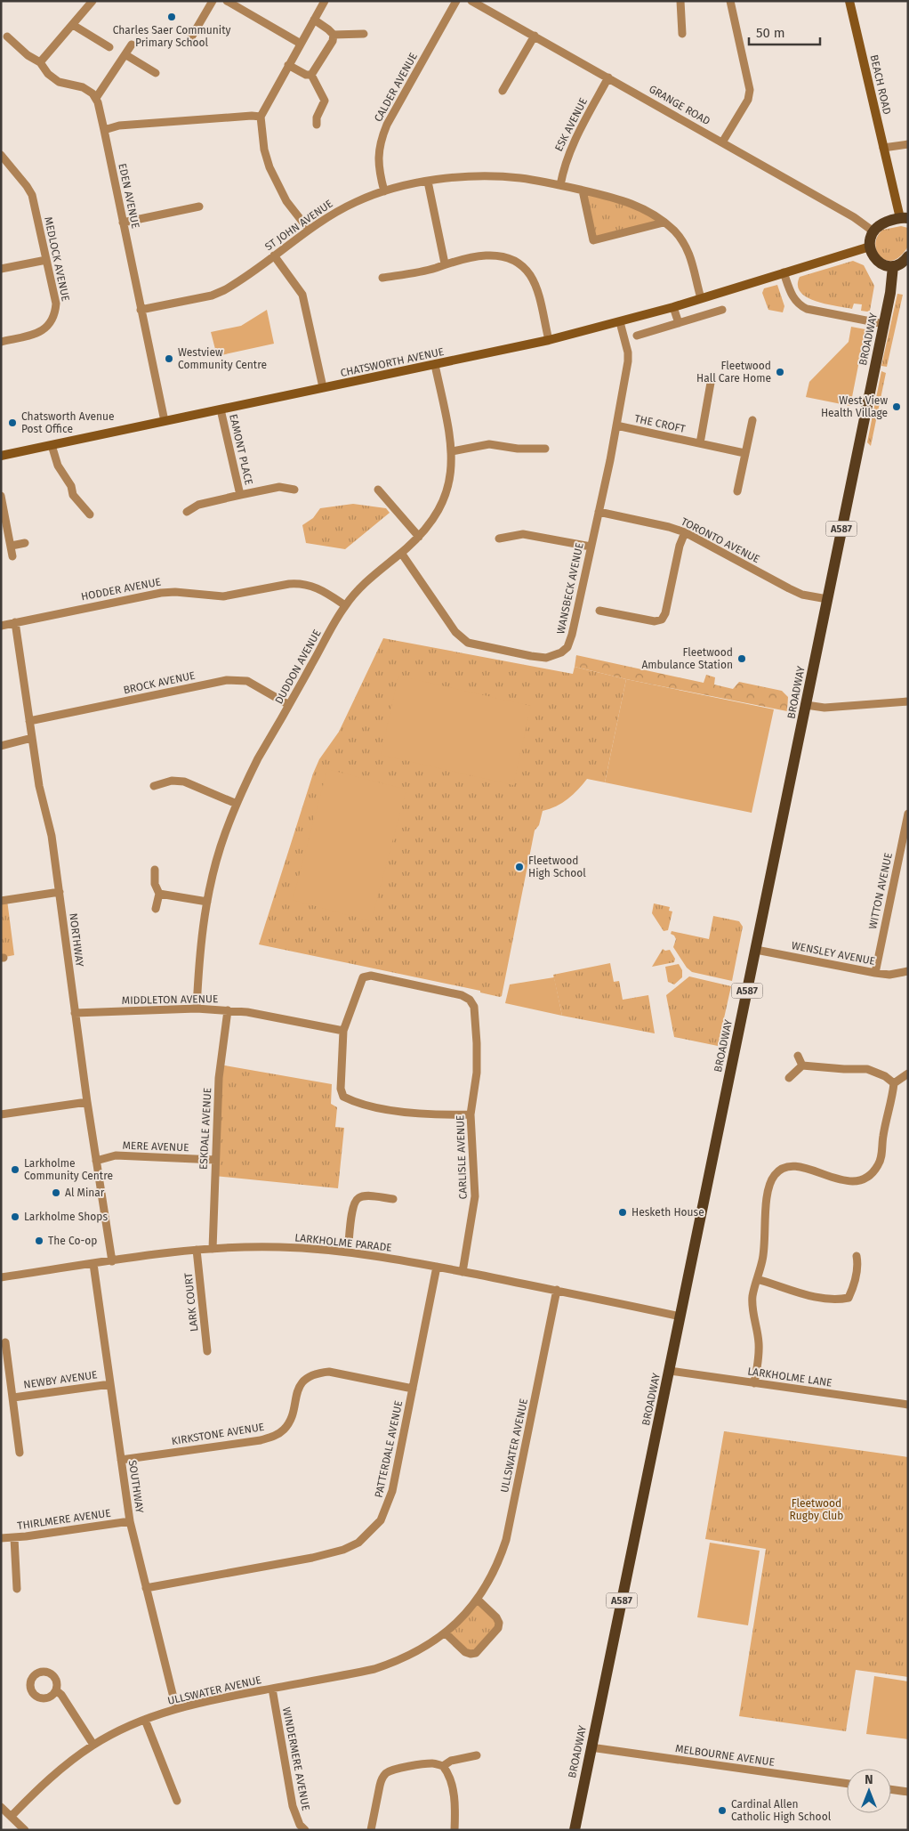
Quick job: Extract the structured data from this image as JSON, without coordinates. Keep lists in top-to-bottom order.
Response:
{
  "streets": {
    "main road": ["BROADWAY", "A587"],
    "street": [
      "BEACH ROAD",
      "CALDER AVENUE",
      "GRANGE ROAD",
      "ESK AVENUE",
      "EDEN AVENUE",
      "ST JOHN AVENUE",
      "MEDLOCK AVENUE",
      "CHATSWORTH AVENUE",
      "THE CROFT",
      "EAMONT PLACE",
      "TORONTO AVENUE",
      "WANSBECK AVENUE",
      "HODDER AVENUE",
      "DUDDON AVENUE",
      "BROCK AVENUE",
      "WITTON AVENUE",
      "NORTHWAY",
      "WENSLEY AVENUE",
      "MIDDLETON AVENUE",
      "ESKDALE AVENUE",
      "MERE AVENUE",
      "CARLISLE AVENUE",
      "LARKHOLME PARADE",
      "LARK COURT",
      "LARKHOLME LANE",
      "NEWBY AVENUE",
      "KIRKSTONE AVENUE",
      "ULLSWATER AVENUE",
      "PATTERDALE AVENUE",
      "SOUTHWAY",
      "THIRLMERE AVENUE",
      "MELBOURNE AVENUE",
      "WINDERMERE AVENUE"
    ]
  },
  "crossings": [
    ["CALDER AVENUE", "ST JOHN AVENUE"],
    ["GRANGE ROAD", "ESK AVENUE"],
    ["ESK AVENUE", "ST JOHN AVENUE"],
    ["EDEN AVENUE", "ST JOHN AVENUE"],
    ["EDEN AVENUE", "CHATSWORTH AVENUE"],
    ["ST JOHN AVENUE", "CHATSWORTH AVENUE"],
    ["BROADWAY", "TORONTO AVENUE"],
    ["BROADWAY", "WENSLEY AVENUE"],
    ["BROADWAY", "LARKHOLME PARADE"],
    ["BROADWAY", "LARKHOLME LANE"],
    ["BROADWAY", "MELBOURNE AVENUE"],
    ["CHATSWORTH AVENUE", "EAMONT PLACE"],
    ["CHATSWORTH AVENUE", "WANSBECK AVENUE"],
    ["CHATSWORTH AVENUE", "DUDDON AVENUE"],
    ["THE CROFT", "WANSBECK AVENUE"],
    ["TORONTO AVENUE", "WANSBECK AVENUE"],
    ["WANSBECK AVENUE", "DUDDON AVENUE"],
    ["HODDER AVENUE", "DUDDON AVENUE"],
    ["HODDER AVENUE", "NORTHWAY"],
    ["DUDDON AVENUE", "BROCK AVENUE"],
    ["DUDDON AVENUE", "MIDDLETON AVENUE"],
    ["BROCK AVENUE", "NORTHWAY"],
    ["WITTON AVENUE", "WENSLEY AVENUE"],
    ["NORTHWAY", "MIDDLETON AVENUE"],
    ["NORTHWAY", "MERE AVENUE"],
    ["NORTHWAY", "LARKHOLME PARADE"],
    ["MIDDLETON AVENUE", "ESKDALE AVENUE"],
    ["MIDDLETON AVENUE", "CARLISLE AVENUE"],
    ["ESKDALE AVENUE", "MERE AVENUE"],
    ["ESKDALE AVENUE", "LARKHOLME PARADE"],
    ["CARLISLE AVENUE", "LARKHOLME PARADE"],
    ["LARKHOLME PARADE", "LARK COURT"],
    ["LARKHOLME PARADE", "ULLSWATER AVENUE"],
    ["LARKHOLME PARADE", "PATTERDALE AVENUE"],
    ["LARKHOLME PARADE", "SOUTHWAY"],
    ["NEWBY AVENUE", "SOUTHWAY"],
    ["KIRKSTONE AVENUE", "PATTERDALE AVENUE"],
    ["KIRKSTONE AVENUE", "SOUTHWAY"],
    ["ULLSWATER AVENUE", "SOUTHWAY"],
    ["ULLSWATER AVENUE", "WINDERMERE AVENUE"],
    ["PATTERDALE AVENUE", "SOUTHWAY"],
    ["SOUTHWAY", "THIRLMERE AVENUE"]
  ],
  "parks": ["Fleetwood Rugby Club"],
  "places": [
    "Charles Saer Community Primary School",
    "Westview Community Centre",
    "Fleetwood Hall Care Home",
    "West View Health Village",
    "Chatsworth Avenue Post Office",
    "Fleetwood Ambulance Station",
    "Fleetwood High School",
    "Larkholme Community Centre",
    "Al Minar",
    "Hesketh House",
    "Larkholme Shops",
    "The Co-op",
    "Cardinal Allen Catholic High School"
  ],
  "scale_bar": "50 m",
  "north": "top"
}
